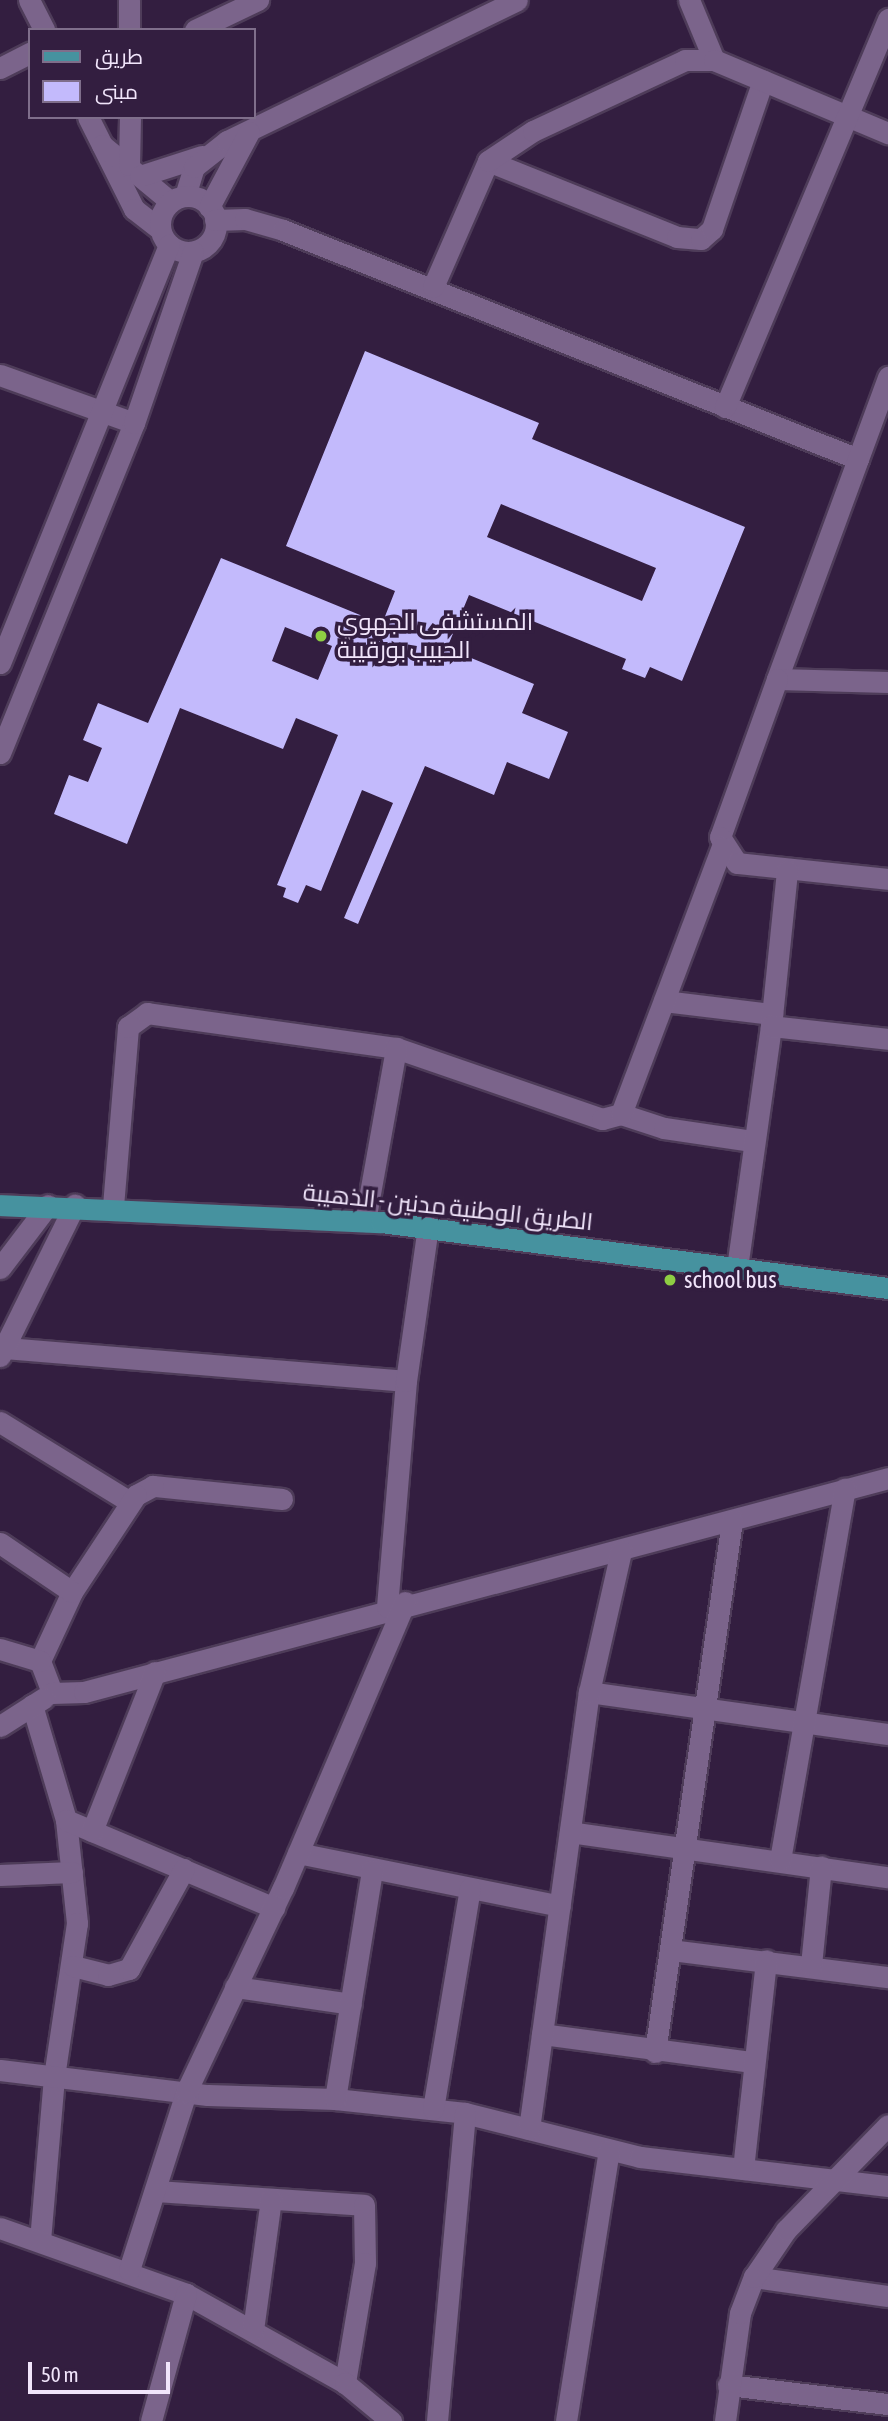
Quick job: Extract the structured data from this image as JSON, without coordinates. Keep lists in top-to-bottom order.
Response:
{
  "streets": {
    "main road": ["الطريق الوطنية مدنين - الذهيبة"]
  },
  "places": ["المستشفى الجهوي الحبيب بورقيبة", "school bus"],
  "legend": ["طريق", "مبنى"],
  "scale_bar": "50 m"
}
